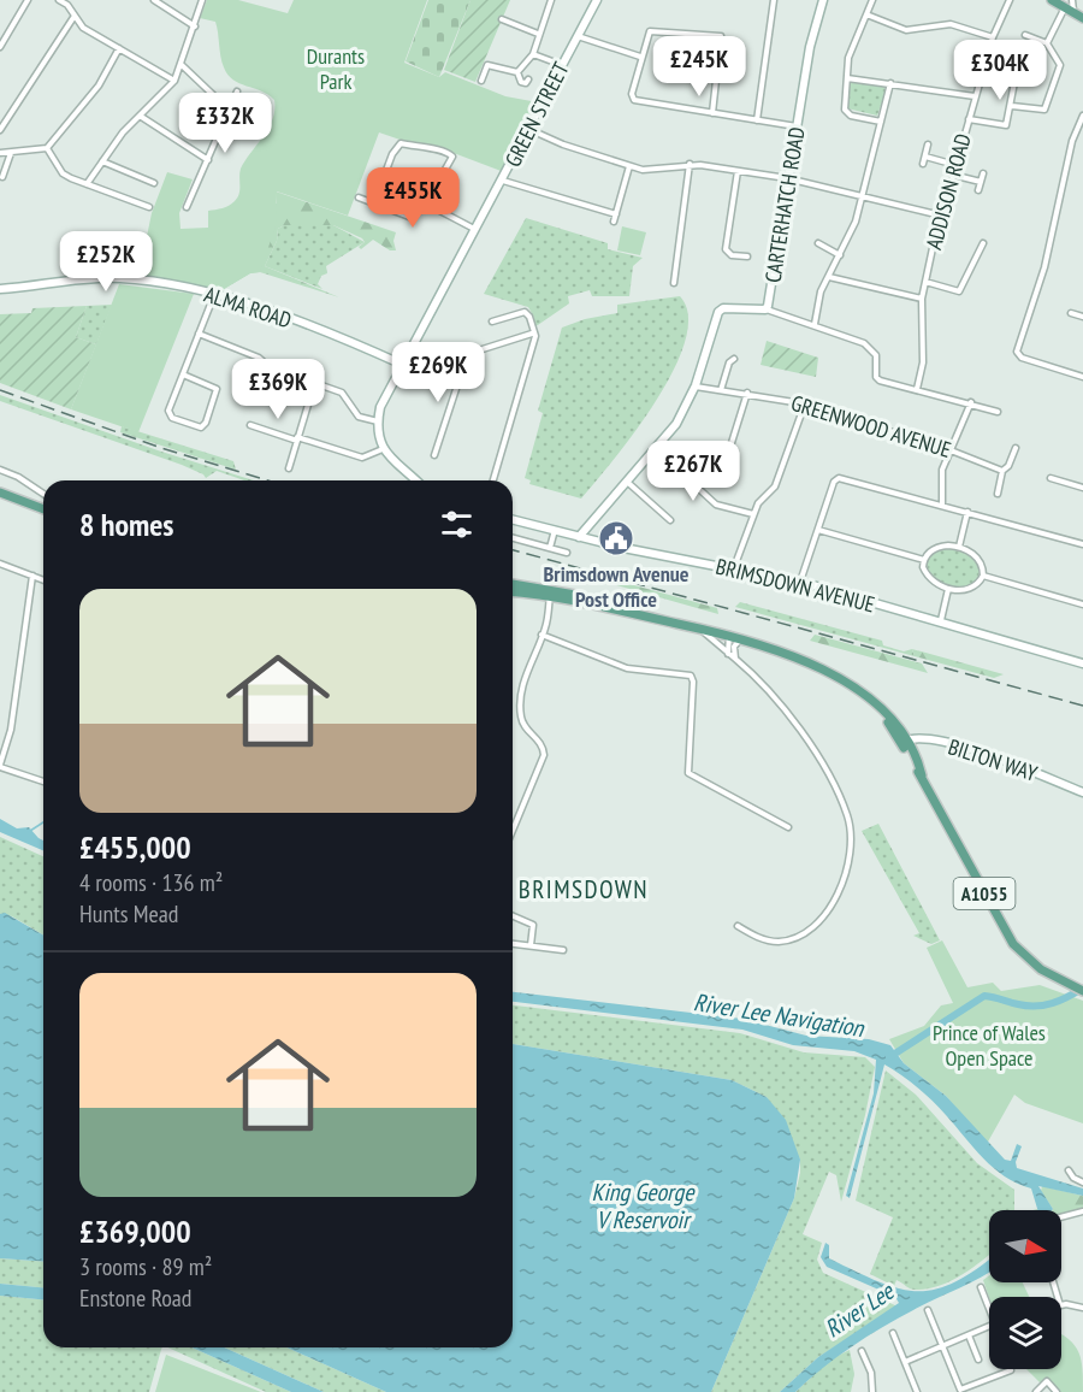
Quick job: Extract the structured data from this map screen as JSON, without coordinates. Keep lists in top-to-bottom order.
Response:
{
  "streets": {
    "main road": ["A1055"],
    "street": [
      "GREEN STREET",
      "ADDISON ROAD",
      "CARTERHATCH ROAD",
      "ALMA ROAD",
      "GREENWOOD AVENUE",
      "BRIMSDOWN AVENUE",
      "BILTON WAY"
    ]
  },
  "crossings": [
    ["GREEN STREET", "ALMA ROAD"],
    ["CARTERHATCH ROAD", "GREENWOOD AVENUE"],
    ["CARTERHATCH ROAD", "BRIMSDOWN AVENUE"],
    ["BILTON WAY", "A1055"]
  ],
  "districts": ["BRIMSDOWN"],
  "water": ["River Lee Navigation", "King George V Reservoir", "River Lee"],
  "parks": ["Durants Park", "Prince of Wales Open Space"],
  "places": {
    "public building": ["Brimsdown Avenue Post Office"]
  },
  "north": "right",
  "page": {
    "price": [
      "£245K",
      "£304K",
      "£332K",
      "£455K",
      "£252K",
      "£269K",
      "£369K",
      "£267K"
    ],
    "heading": "8 homes",
    "list": [
      {
        "name": "£455,000",
        "note": "4 rooms · 136 m² · Hunts Mead"
      },
      {
        "name": "£369,000",
        "note": "3 rooms · 89 m² · Enstone Road"
      }
    ]
  }
}
